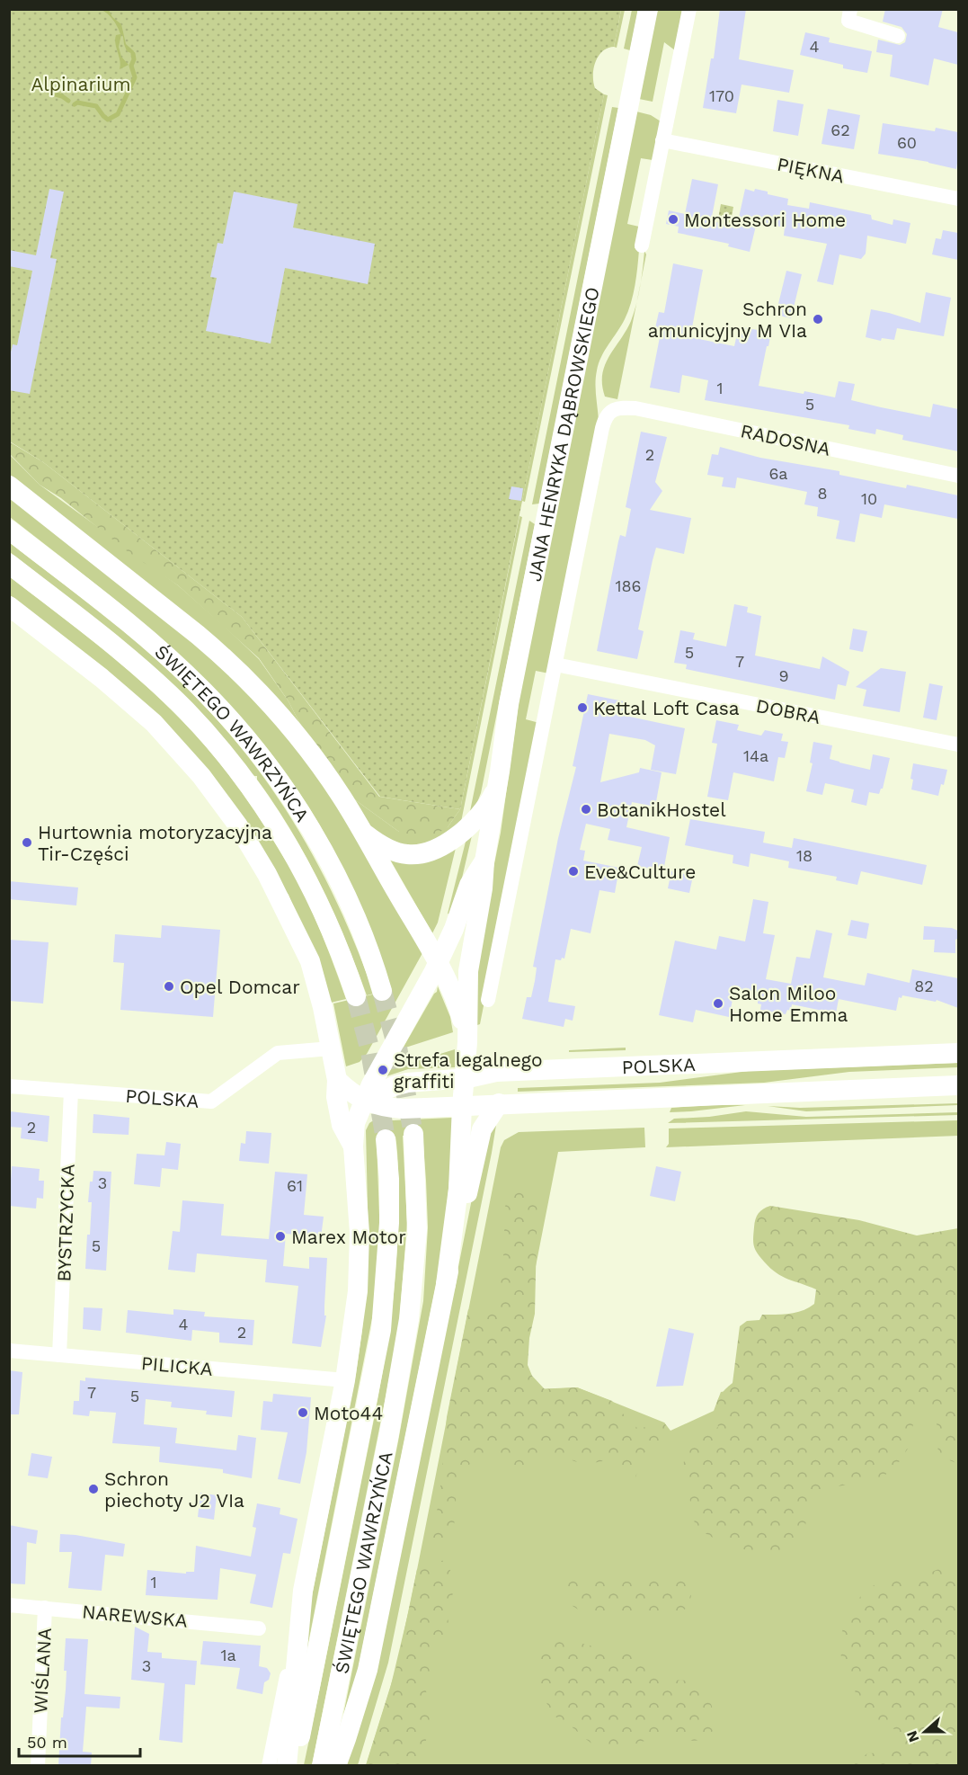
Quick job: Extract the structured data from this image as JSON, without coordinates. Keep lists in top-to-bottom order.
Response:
{
  "streets": {
    "main road": ["JANA HENRYKA DĄBROWSKIEGO", "ŚWIĘTEGO WAWRZYŃCA", "POLSKA"],
    "street": [
      "PIĘKNA",
      "RADOSNA",
      "DOBRA",
      "BYSTRZYCKA",
      "PILICKA",
      "NAREWSKA",
      "WIŚLANA"
    ]
  },
  "crossings": [
    ["JANA HENRYKA DĄBROWSKIEGO", "RADOSNA"],
    ["JANA HENRYKA DĄBROWSKIEGO", "DOBRA"],
    ["JANA HENRYKA DĄBROWSKIEGO", "POLSKA"],
    ["POLSKA", "BYSTRZYCKA"],
    ["BYSTRZYCKA", "PILICKA"],
    ["NAREWSKA", "WIŚLANA"]
  ],
  "parks": ["Alpinarium"],
  "places": [
    "Montessori Home",
    "Schron amunicyjny M VIa",
    "Kettal Loft Casa",
    "BotanikHostel",
    "Hurtownia motoryzacyjna Tir-Części",
    "Eve&Culture",
    "Opel Domcar",
    "Salon Miloo Home Emma",
    "Strefa legalnego graffiti",
    "Marex Motor",
    "Moto44",
    "Schron piechoty J2 VIa"
  ],
  "house_numbers": [
    "4",
    "170",
    "62",
    "60",
    "1",
    "5",
    "2",
    "6a",
    "8",
    "10",
    "186",
    "5",
    "7",
    "9",
    "14a",
    "18",
    "82",
    "2",
    "3",
    "61",
    "5",
    "4",
    "2",
    "7",
    "5",
    "1",
    "1a",
    "3"
  ],
  "scale_bar": "50 m",
  "north": "left"
}
